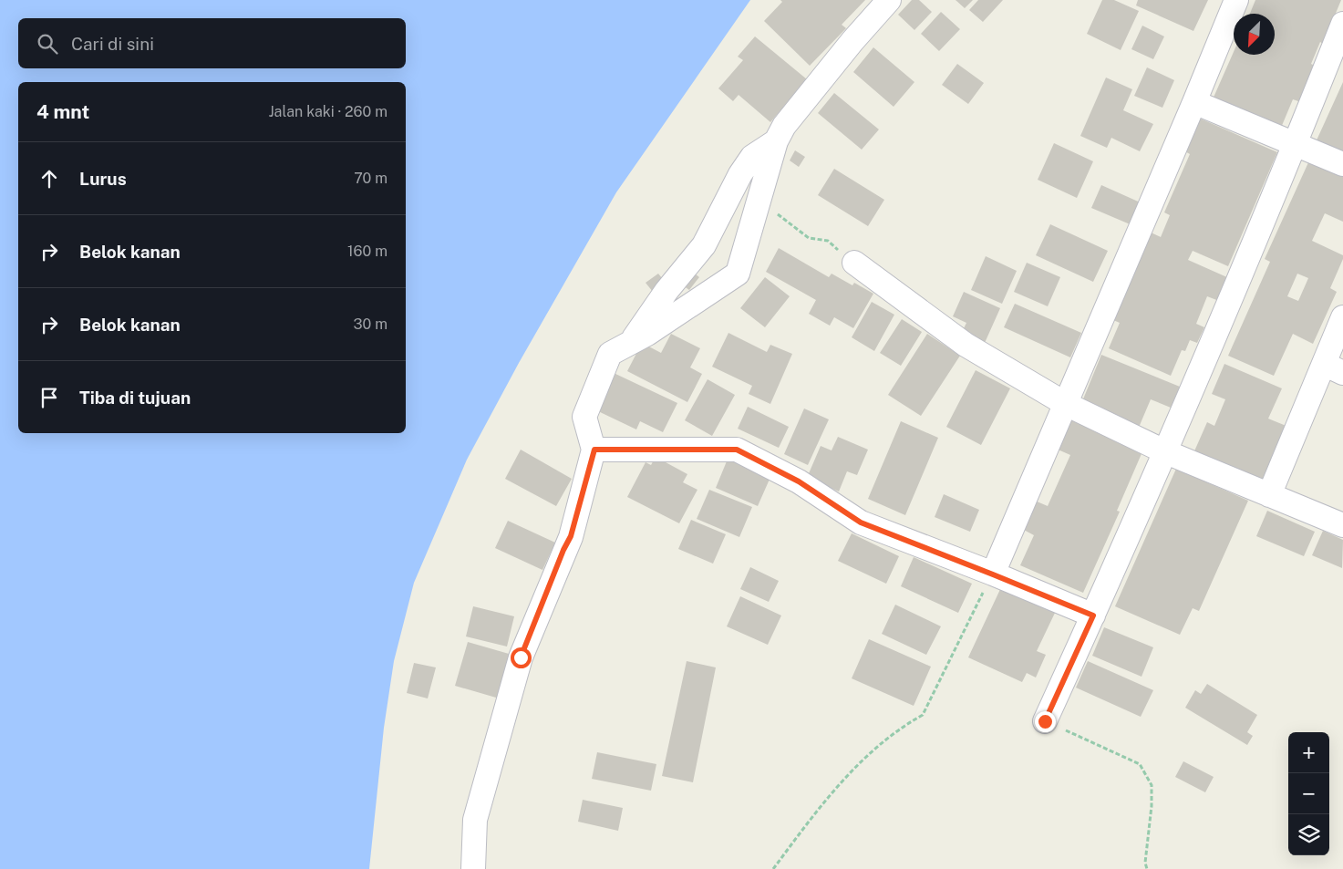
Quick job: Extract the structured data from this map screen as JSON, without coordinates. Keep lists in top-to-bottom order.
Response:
{
  "north": "bottom left",
  "page": {
    "search": "Cari di sini",
    "heading": ["4 mnt", "Jalan kaki · 260 m"],
    "list": [
      ["Lurus", "70 m"],
      ["Belok kanan", "160 m"],
      ["Belok kanan", "30 m"],
      "Tiba di tujuan"
    ],
    "map_buttons": ["+", "−"]
  }
}
